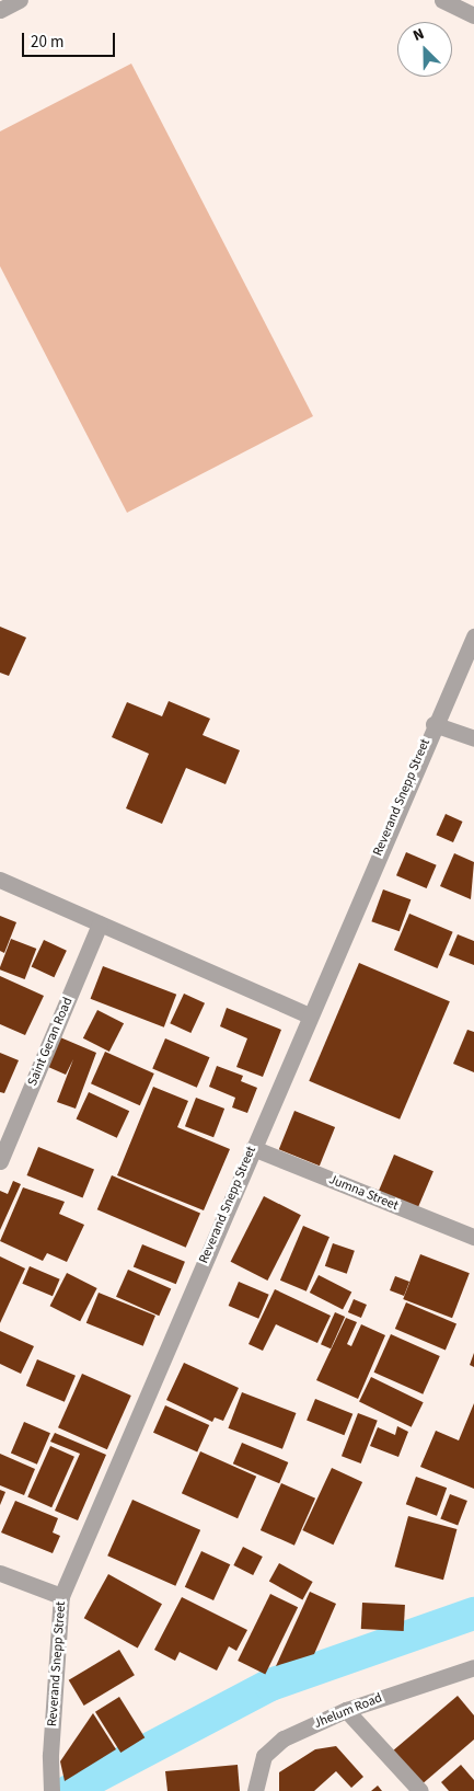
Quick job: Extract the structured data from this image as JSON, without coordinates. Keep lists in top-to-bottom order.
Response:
{
  "streets": {
    "street": [
      "Reverand Snepp Street",
      "Saint Geran Road",
      "Jumna Street",
      "Jhelum Road"
    ]
  },
  "crossings": [
    ["Reverand Snepp Street", "Jumna Street"]
  ],
  "scale_bar": "20 m",
  "north": "top left"
}
